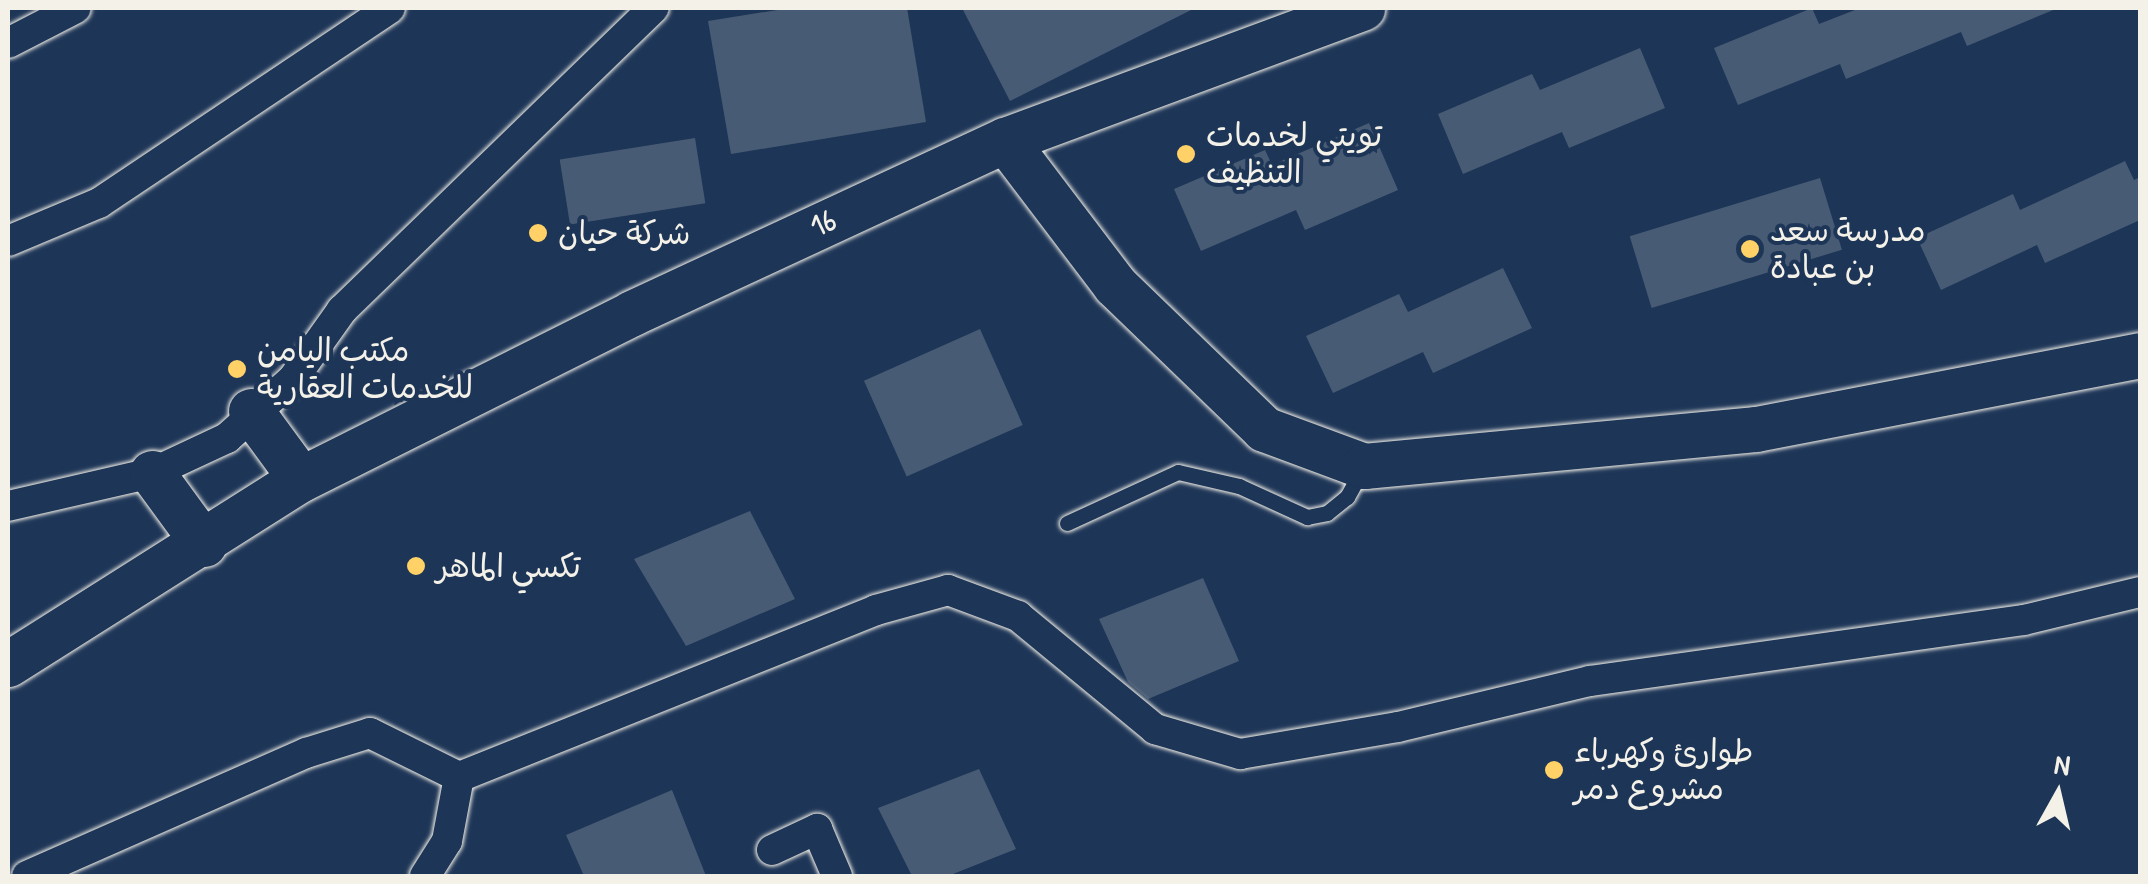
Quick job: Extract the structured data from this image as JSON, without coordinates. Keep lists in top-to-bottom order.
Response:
{
  "streets": {
    "street": ["16"]
  },
  "places": [
    "تويتي لخدمات التنظيف",
    "شركة حيان",
    "مدرسة سعد بن عبادة",
    "مكتب اليامن للخدمات العقارية",
    "تكسي الماهر",
    "طوارئ وكهرباء مشروع دمر"
  ],
  "north": "top"
}
